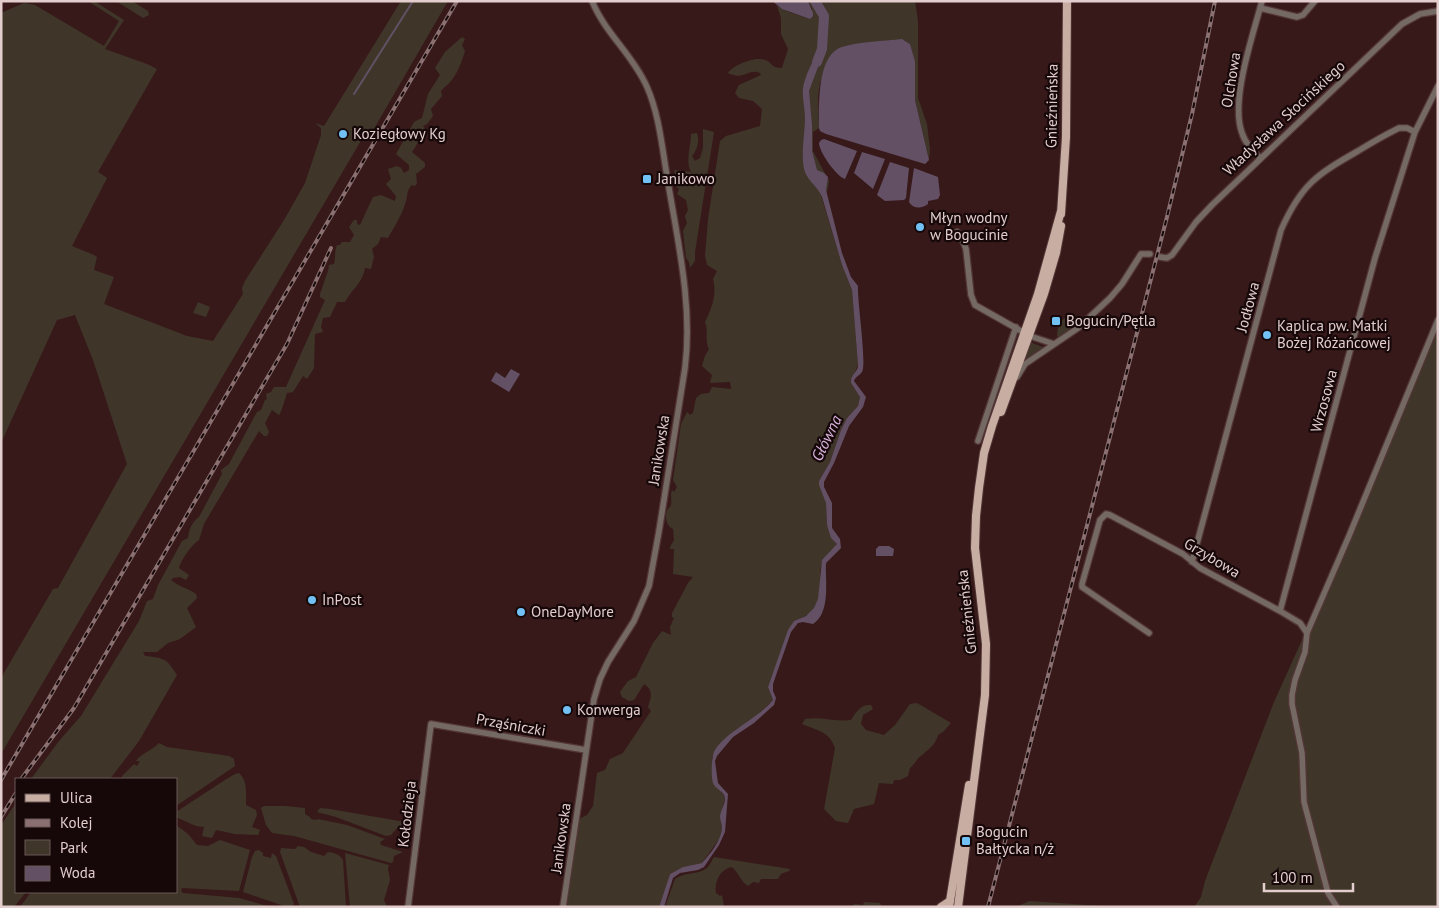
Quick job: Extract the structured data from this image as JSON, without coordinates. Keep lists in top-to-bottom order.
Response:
{
  "streets": {
    "main road": ["Gnieźnieńska"],
    "street": [
      "Olchowa",
      "Władysława Słocińskiego",
      "Jodłowa",
      "Wrzosowa",
      "Janikowska",
      "Grzybowa",
      "Prząśniczki",
      "Kołodzieja"
    ]
  },
  "crossings": [
    ["Olchowa", "Władysława Słocińskiego"],
    ["Jodłowa", "Wrzosowa"],
    ["Jodłowa", "Grzybowa"],
    ["Wrzosowa", "Grzybowa"],
    ["Janikowska", "Prząśniczki"],
    ["Prząśniczki", "Kołodzieja"]
  ],
  "water": ["Główna"],
  "places": {
    "other": [
      "Koziegłowy Kg",
      "Młyn wodny w Bogucinie",
      "Kaplica pw. Matki Bożej Różańcowej",
      "InPost",
      "OneDayMore",
      "Konwerga"
    ],
    "transit": ["Janikowo", "Bogucin/Pętla", "Bogucin Bałtycka n/ż"]
  },
  "legend": [
    "Ulica",
    "Kolej",
    "Park",
    "Woda"
  ],
  "scale_bar": "100 m"
}
